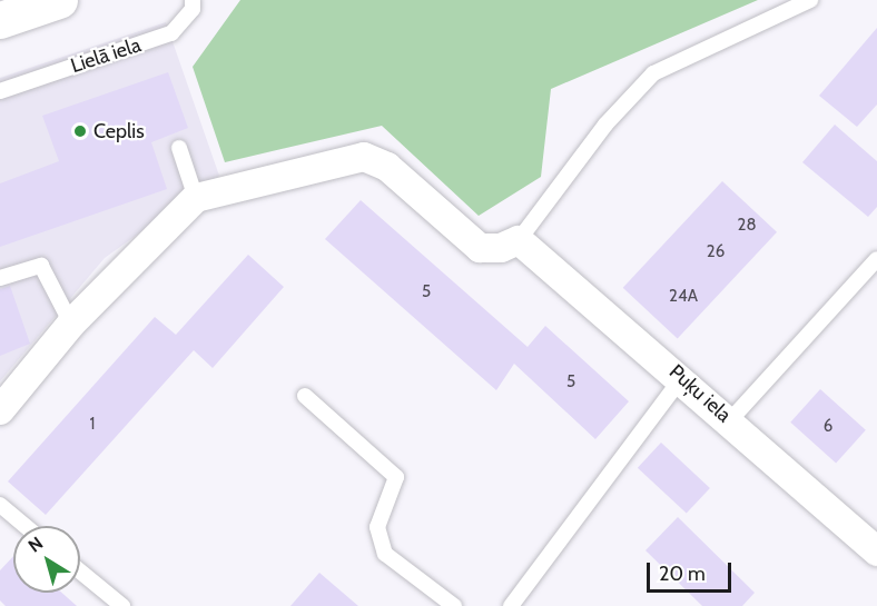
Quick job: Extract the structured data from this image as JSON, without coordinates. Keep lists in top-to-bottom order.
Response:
{
  "streets": {
    "street": ["Puķu iela"],
    "lane": ["Lielā iela"]
  },
  "places": ["Ceplis"],
  "house_numbers": [
    "28",
    "26",
    "5",
    "24A",
    "5",
    "1",
    "6"
  ],
  "scale_bar": "20 m",
  "north": "top left"
}
